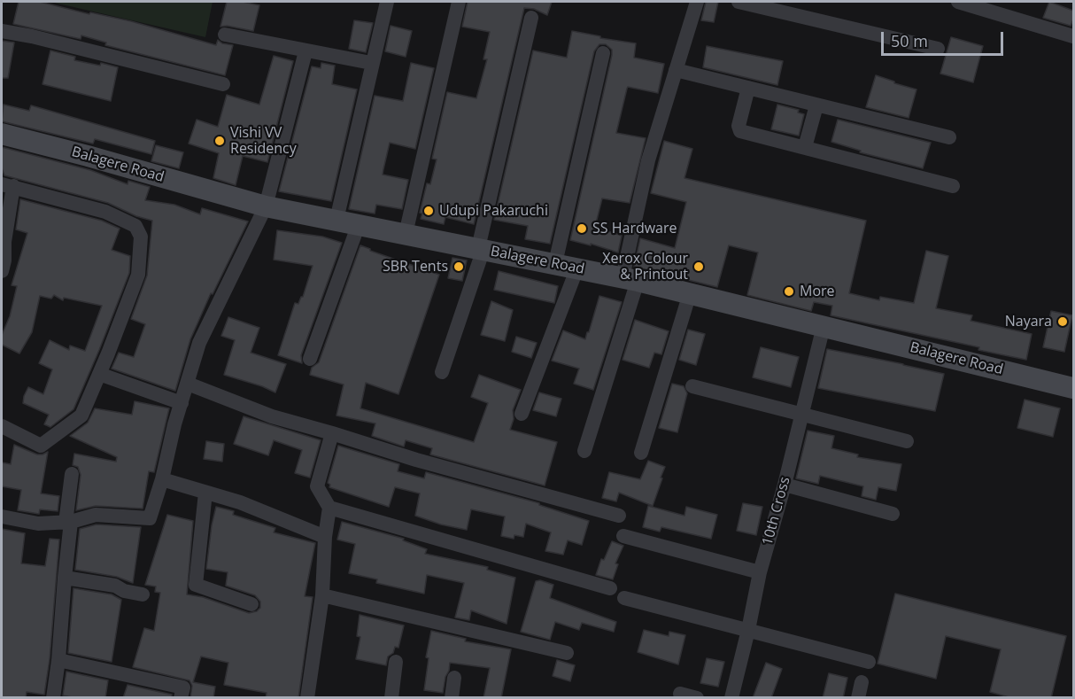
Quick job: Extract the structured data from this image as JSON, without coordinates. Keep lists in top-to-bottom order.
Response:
{
  "streets": {
    "street": ["Balagere Road", "10th Cross"]
  },
  "crossings": [
    ["Balagere Road", "10th Cross"]
  ],
  "places": [
    "Vishi VV Residency",
    "Udupi Pakaruchi",
    "SS Hardware",
    "SBR Tents",
    "Xerox Colour & Printout",
    "More",
    "Nayara"
  ],
  "scale_bar": "50 m"
}
